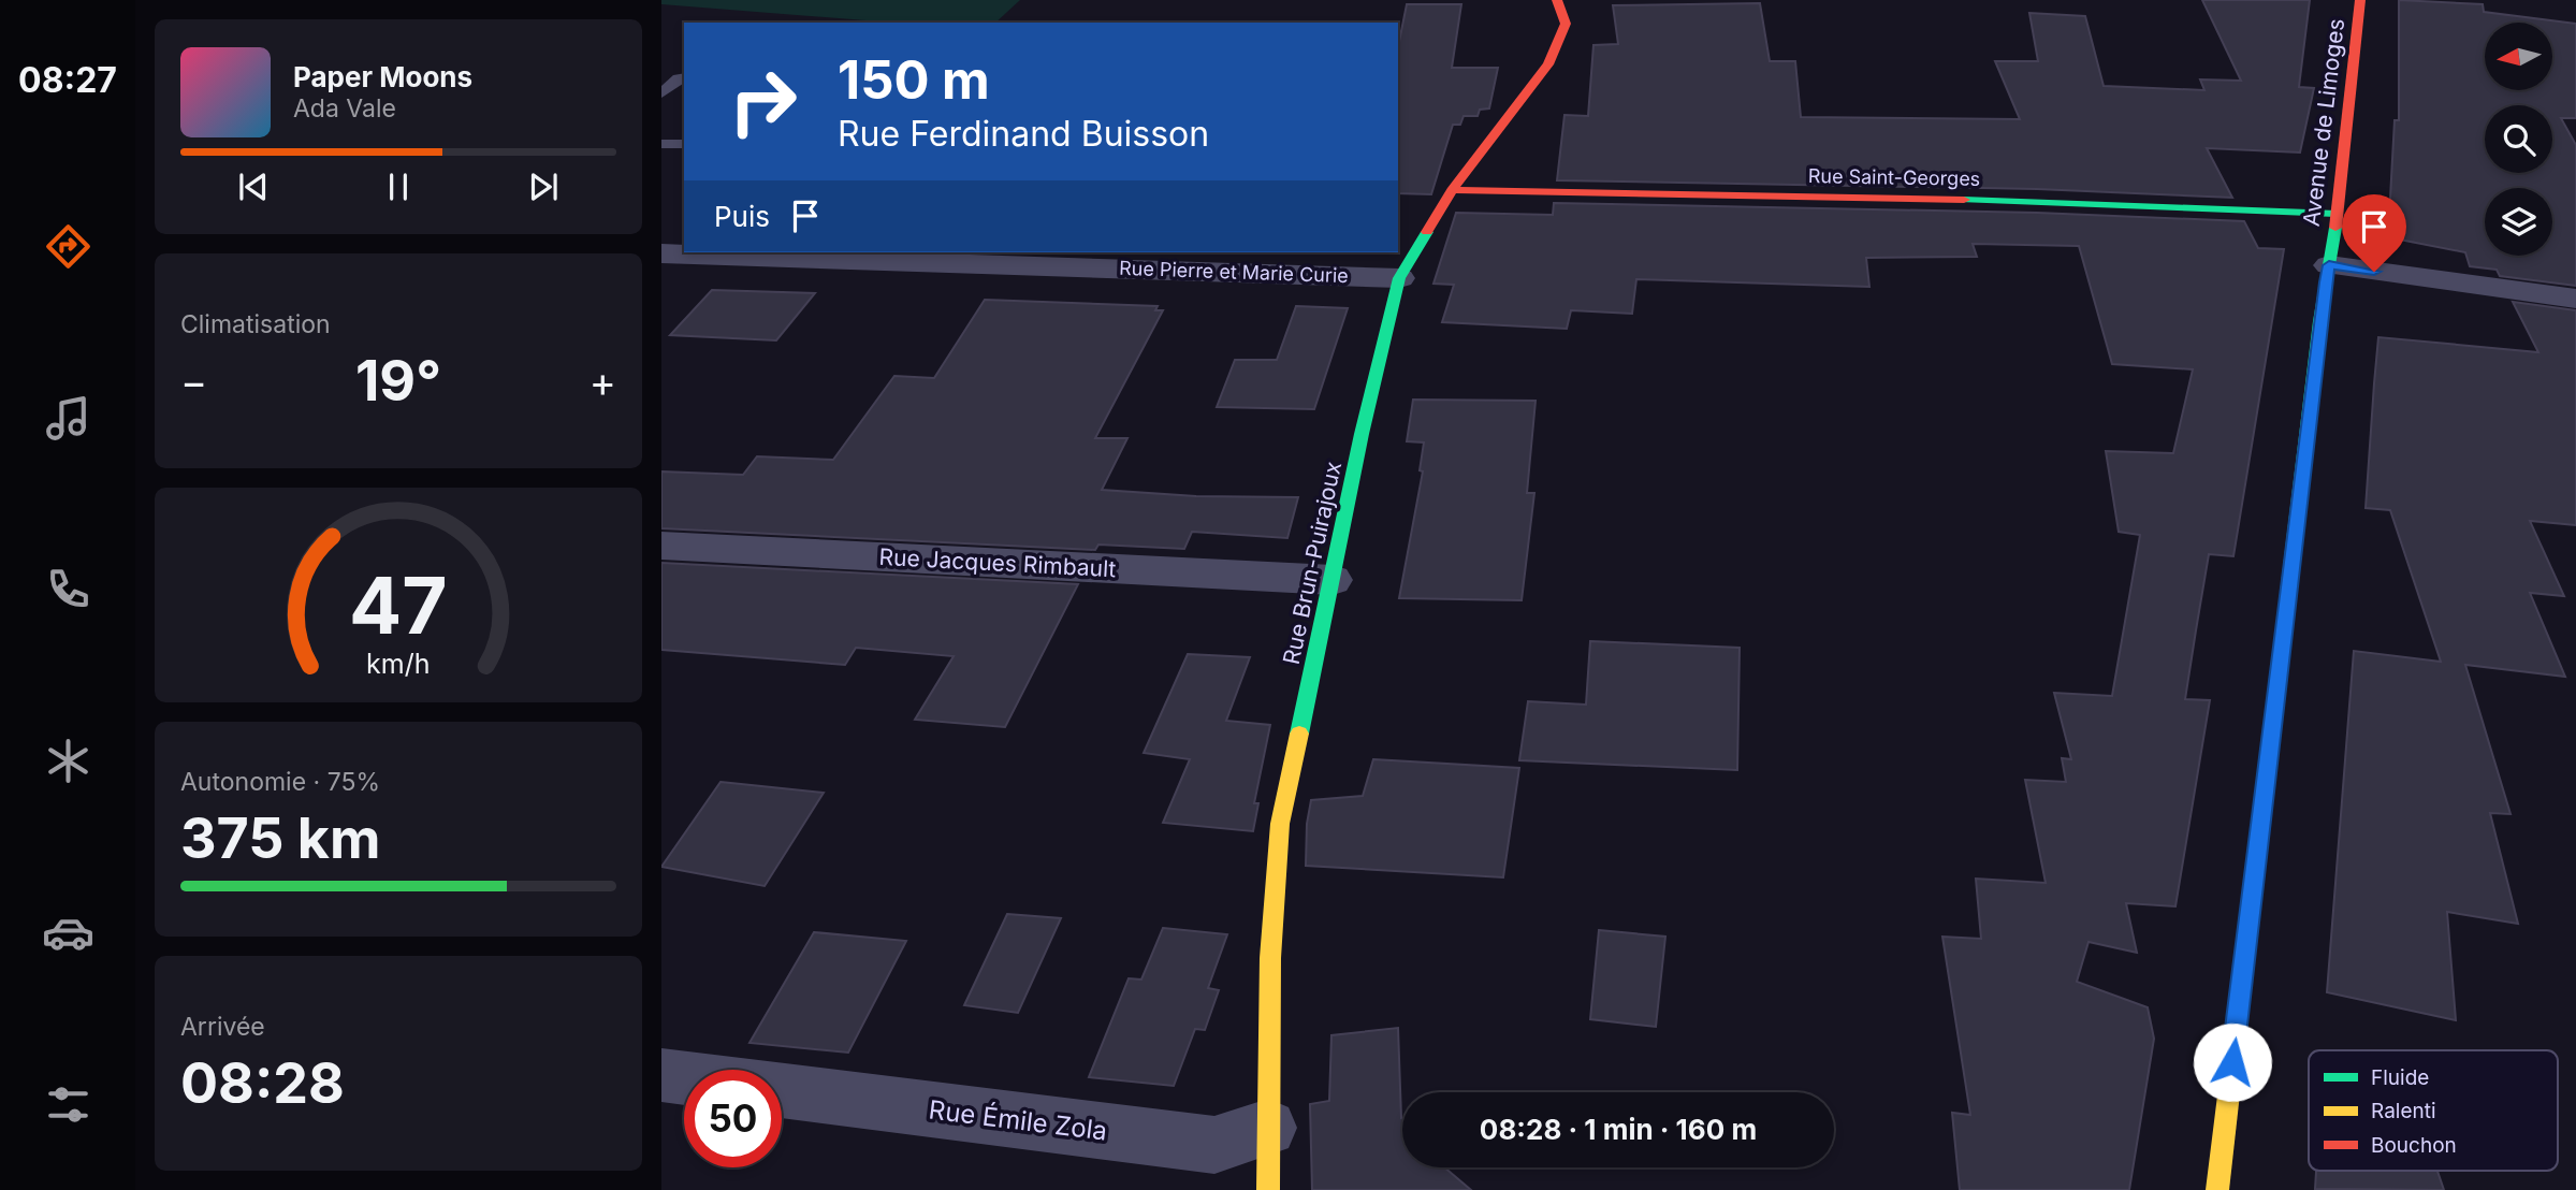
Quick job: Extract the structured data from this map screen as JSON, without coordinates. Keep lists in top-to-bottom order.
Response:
{
  "streets": {
    "street": [
      "Avenue de Limoges",
      "Rue Saint-Georges",
      "Rue Pierre et Marie Curie",
      "Rue Jacques Rimbault",
      "Rue Brun-Puirajoux",
      "Rue Émile Zola"
    ]
  },
  "crossings": [
    ["Avenue de Limoges", "Rue Saint-Georges"],
    ["Rue Saint-Georges", "Rue Brun-Puirajoux"],
    ["Rue Pierre et Marie Curie", "Rue Brun-Puirajoux"],
    ["Rue Jacques Rimbault", "Rue Brun-Puirajoux"],
    ["Rue Brun-Puirajoux", "Rue Émile Zola"]
  ],
  "legend": ["Fluide", "Ralenti", "Bouchon"],
  "north": "left",
  "page": {
    "tabs": "08:27",
    "turn": ["150 m", "Rue Ferdinand Buisson"],
    "song": ["Paper Moons", "Ada Vale"],
    "then": "Puis",
    "tile": [
      "Climatisation",
      ["Autonomie · 75%", "375 km"],
      ["Arrivée", "08:28"]
    ],
    "heat": ["−", "19°", "+"],
    "limit": "50",
    "trip": "08:28 · 1 min · 160 m",
    "gauge": ["47", "km/h"]
  }
}
